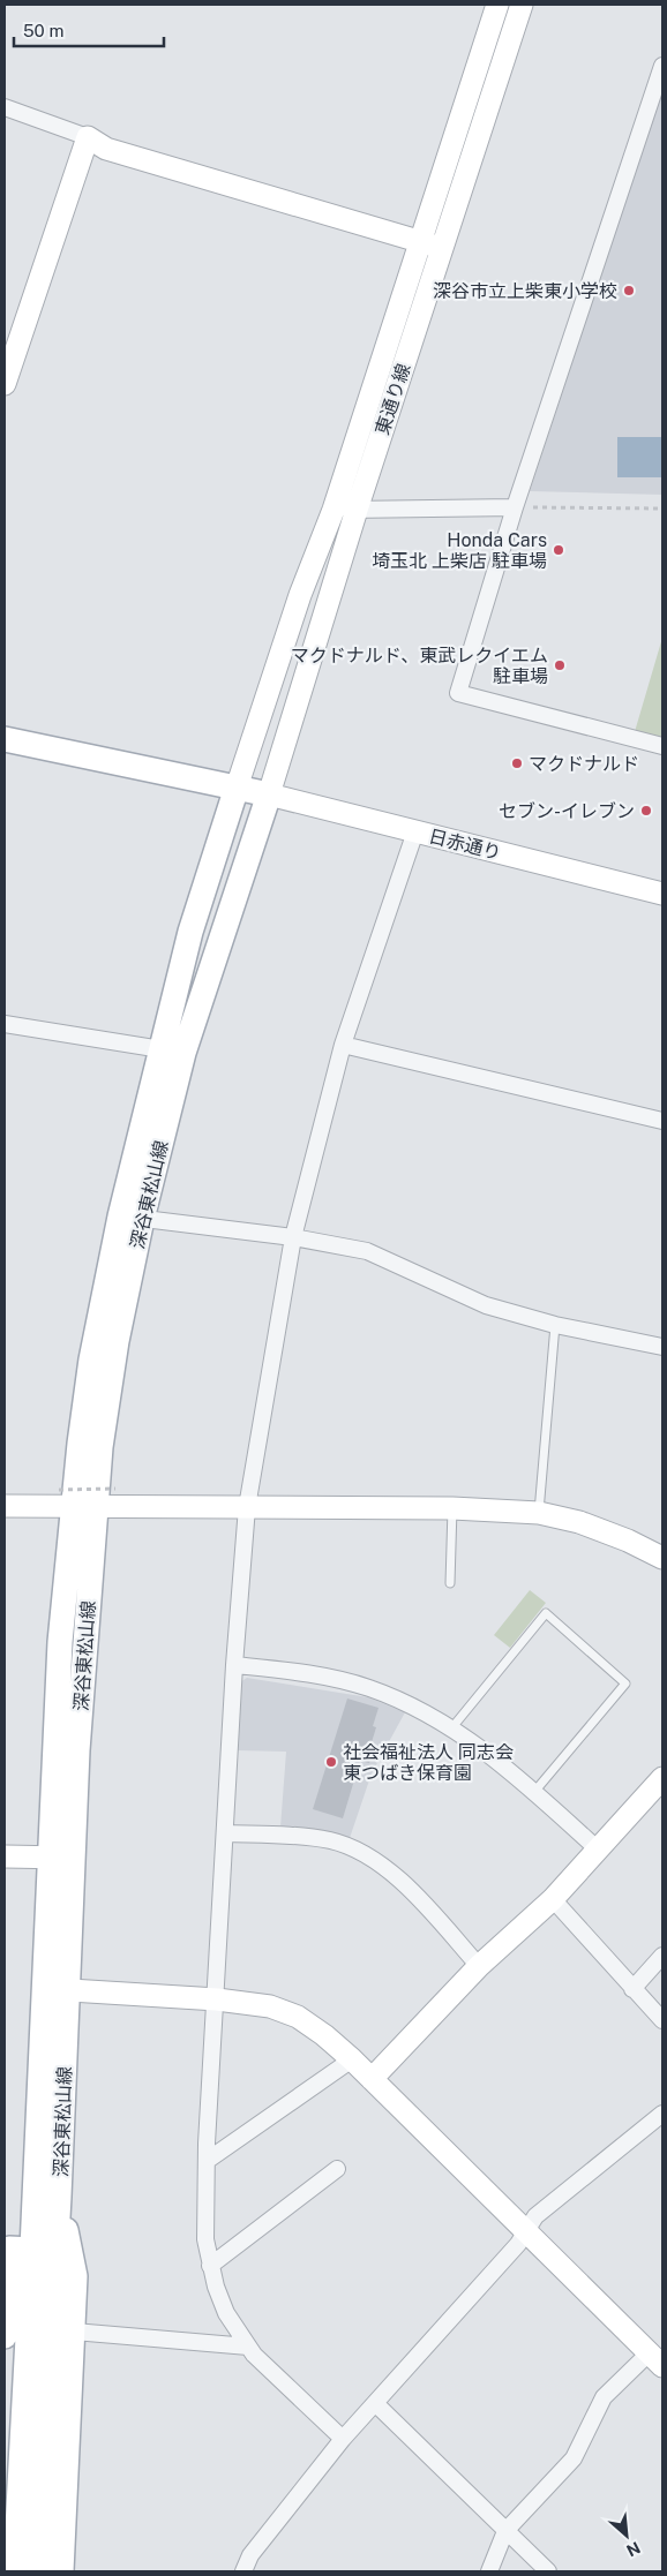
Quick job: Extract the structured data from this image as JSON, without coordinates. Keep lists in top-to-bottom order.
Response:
{
  "streets": {
    "main road": ["深谷東松山線"],
    "street": ["東通り線", "日赤通り"]
  },
  "crossings": [
    ["東通り線", "日赤通り"],
    ["東通り線", "深谷東松山線"],
    ["日赤通り", "深谷東松山線"]
  ],
  "places": [
    "深谷市立上柴東小学校",
    "Honda Cars 埼玉北 上柴店 駐車場",
    "マクドナルド、東武レクイエム 駐車場",
    "マクドナルド",
    "セブン-イレブン",
    "社会福祉法人 同志会 東つばき保育園"
  ],
  "scale_bar": "50 m",
  "north": "bottom right"
}
